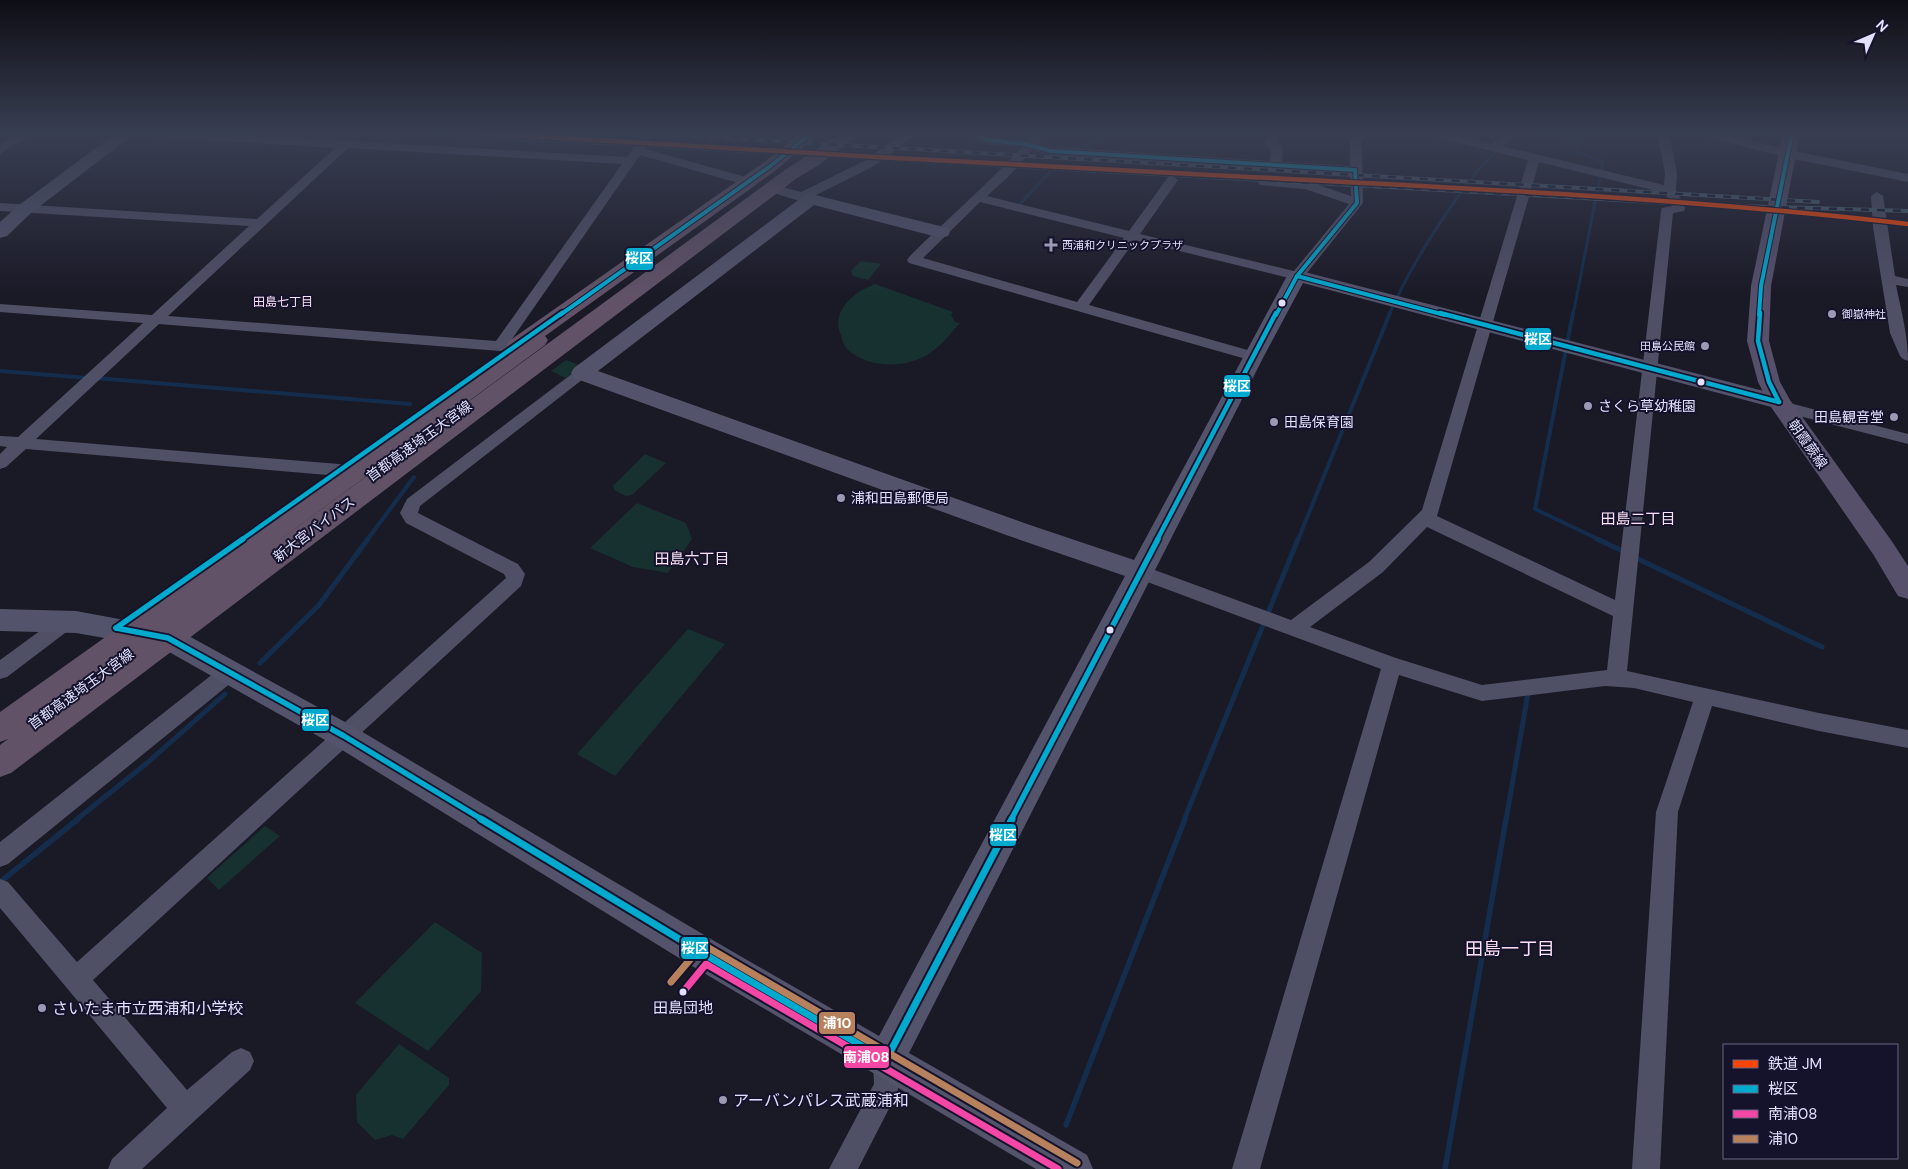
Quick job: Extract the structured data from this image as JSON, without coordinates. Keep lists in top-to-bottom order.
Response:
{
  "streets": {
    "highway": ["首都高速埼玉大宮線", "新大宮バイパス"],
    "main road": ["朝霞蕨線"]
  },
  "districts": [
    "田島七丁目",
    "田島二丁目",
    "田島六丁目",
    "田島一丁目"
  ],
  "places": {
    "health": ["西浦和クリニックプラザ"],
    "other": [
      "御嶽神社",
      "田島公民館",
      "さくら草幼稚園",
      "田島観音堂",
      "田島保育園",
      "浦和田島郵便局",
      "田島団地",
      "さいたま市立西浦和小学校",
      "アーバンパレス武蔵浦和"
    ]
  },
  "lines": [
    "rail line JM",
    "transit line 桜区",
    "transit line 浦10",
    "transit line 南浦08"
  ],
  "legend": [
    "鉄道 JM",
    "桜区",
    "南浦08",
    "浦10"
  ],
  "north": "top right"
}
